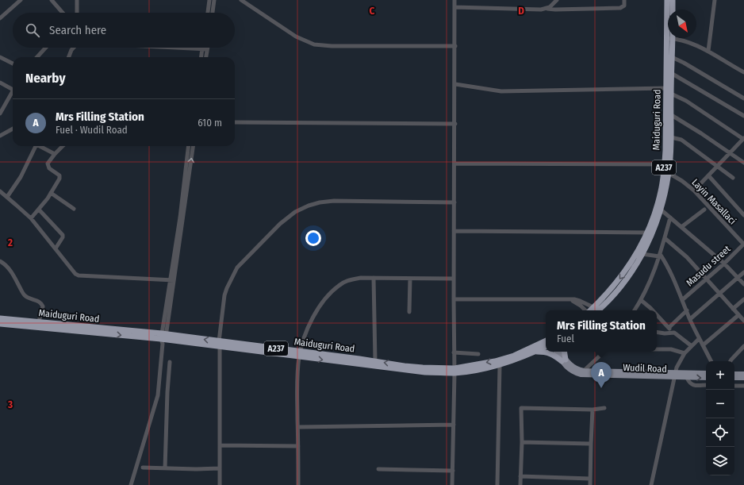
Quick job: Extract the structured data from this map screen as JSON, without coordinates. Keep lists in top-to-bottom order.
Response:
{
  "streets": {
    "highway": ["Maiduguri Road", "A237"],
    "main road": ["Wudil Road"],
    "street": ["Layin Masallaci", "Masudu street"]
  },
  "crossings": [
    ["Maiduguri Road", "Layin Masallaci"],
    ["Layin Masallaci", "Masudu street"]
  ],
  "north": "bottom right",
  "page": {
    "search": "Search here",
    "heading": "Nearby",
    "list": [
      {
        "mark": "A",
        "name": "Mrs Filling Station",
        "note": "Fuel · Wudil Road",
        "value": "610 m"
      }
    ],
    "popup": ["Mrs Filling Station", "Fuel"],
    "map_buttons": ["+", "−"],
    "pins": "A"
  },
  "grid": {
    "columns": ["C", "D"],
    "rows": ["2", "3"]
  }
}
